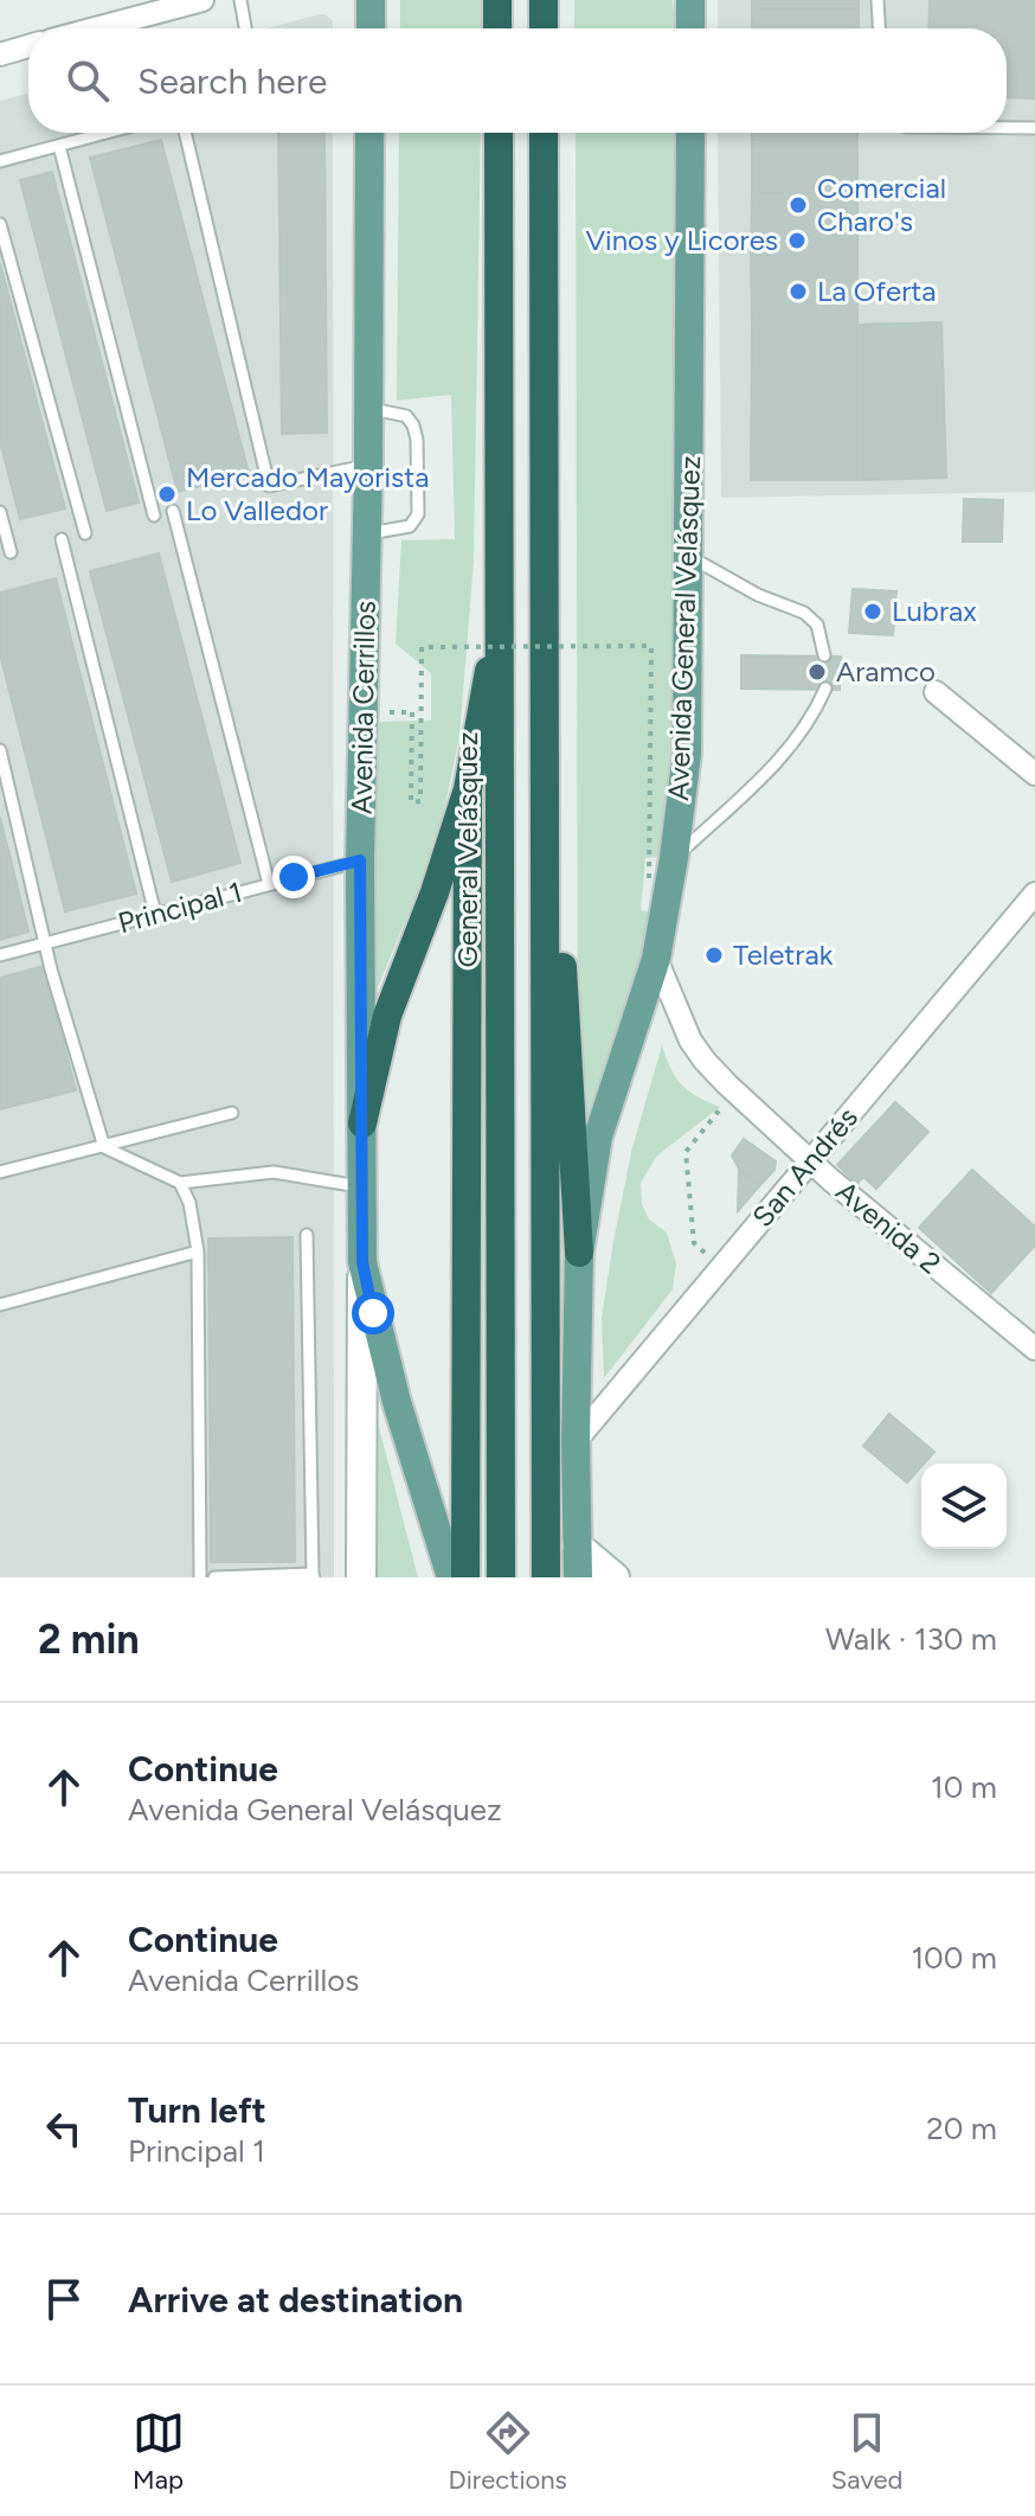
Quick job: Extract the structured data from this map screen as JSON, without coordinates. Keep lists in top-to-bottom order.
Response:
{
  "streets": {
    "highway": ["General Velásquez"],
    "main road": ["Avenida General Velásquez", "Avenida Cerrillos"],
    "street": ["San Andrés", "Avenida 2"],
    "lane": ["Principal 1"]
  },
  "crossings": [
    ["Avenida General Velásquez", "San Andrés"],
    ["Avenida General Velásquez", "Avenida 2"],
    ["Avenida Cerrillos", "Principal 1"],
    ["San Andrés", "Avenida 2"]
  ],
  "places": [
    "Comercial Charo's",
    "Vinos y Licores",
    "La Oferta",
    "Mercado Mayorista Lo Valledor",
    "Lubrax",
    "Aramco",
    "Teletrak"
  ],
  "page": {
    "search": "Search here",
    "heading": ["2 min", "Walk · 130 m"],
    "list": [
      ["Continue", "Avenida General Velásquez", "10 m"],
      ["Continue", "Avenida Cerrillos", "100 m"],
      ["Turn left", "Principal 1", "20 m"],
      "Arrive at destination"
    ],
    "nav": ["Map", "Directions", "Saved"]
  }
}
